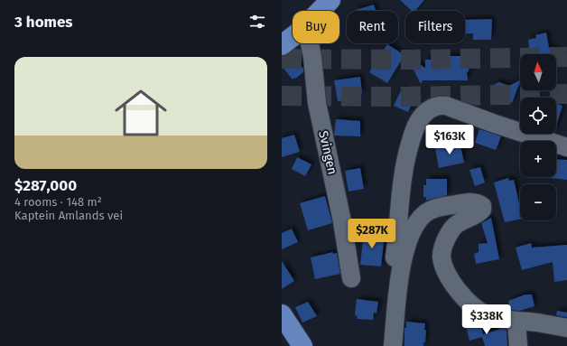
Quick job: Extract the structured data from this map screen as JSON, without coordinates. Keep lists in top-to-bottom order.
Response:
{
  "streets": {
    "street": ["Svingen"]
  },
  "north": "top",
  "page": {
    "heading": "3 homes",
    "chip": ["Buy", "Rent", "Filters"],
    "list": [
      {
        "name": "$287,000",
        "note": "4 rooms · 148 m² · Kaptein Amlands vei"
      }
    ],
    "map_buttons": ["+", "−"],
    "price": ["$163K", "$287K", "$338K"]
  }
}
